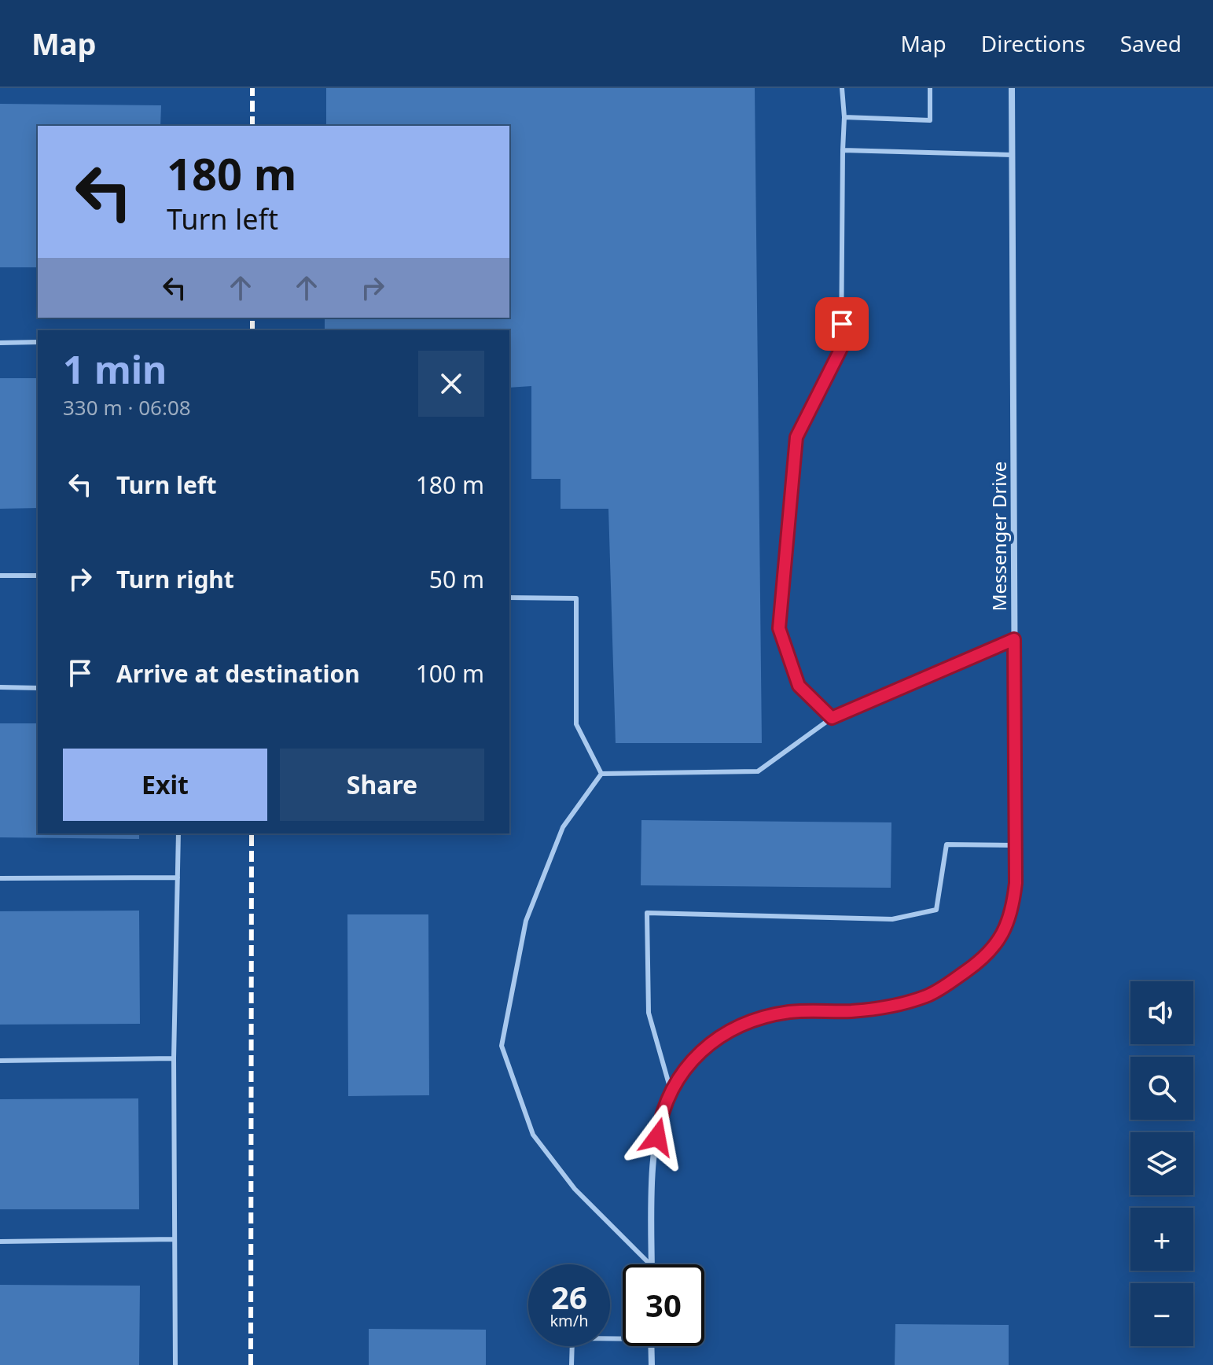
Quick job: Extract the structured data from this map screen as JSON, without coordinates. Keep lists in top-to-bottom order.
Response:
{
  "streets": {
    "street": ["Messenger Drive"]
  },
  "page": {
    "header": "Map",
    "nav": ["Map", "Directions", "Saved"],
    "turn": ["180 m", "Turn left"],
    "heading": ["1 min", "330 m · 06:08"],
    "list": [
      {
        "name": "Turn left",
        "value": "180 m"
      },
      {
        "name": "Turn right",
        "value": "50 m"
      },
      {
        "name": "Arrive at destination",
        "value": "100 m"
      }
    ],
    "buttons": ["Exit", "Share"],
    "map_buttons": ["+", "−"],
    "speed": "26 km/h",
    "limit": "30"
  }
}
